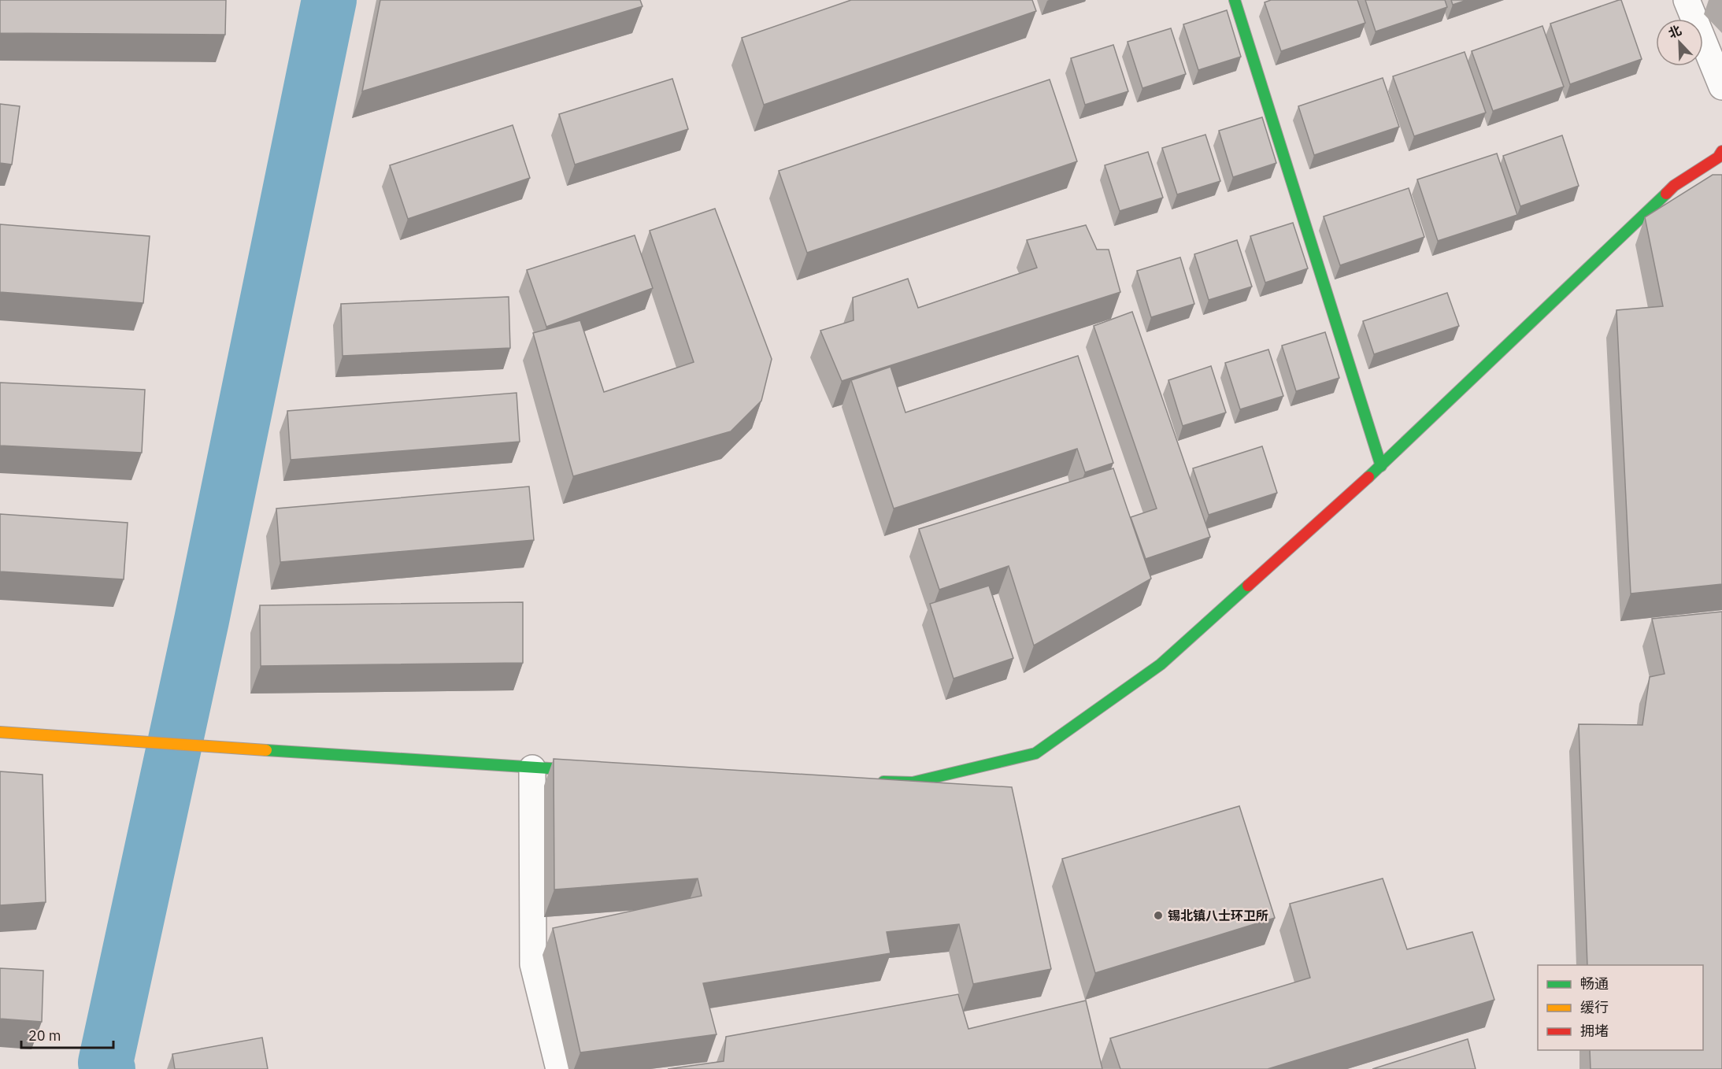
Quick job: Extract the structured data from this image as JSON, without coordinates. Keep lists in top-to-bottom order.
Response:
{
  "places": ["锡北镇八士环卫所"],
  "legend": ["畅通", "缓行", "拥堵"],
  "scale_bar": "20 m",
  "north": "top left"
}
